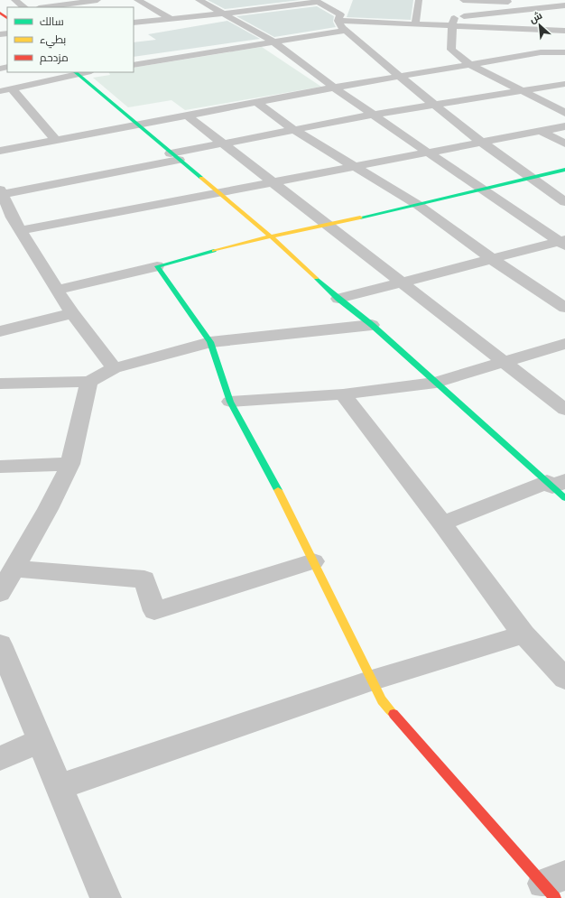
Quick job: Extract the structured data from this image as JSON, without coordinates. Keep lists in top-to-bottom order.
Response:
{
  "legend": ["سالك", "بطيء", "مزدحم"],
  "north": "top left"
}
